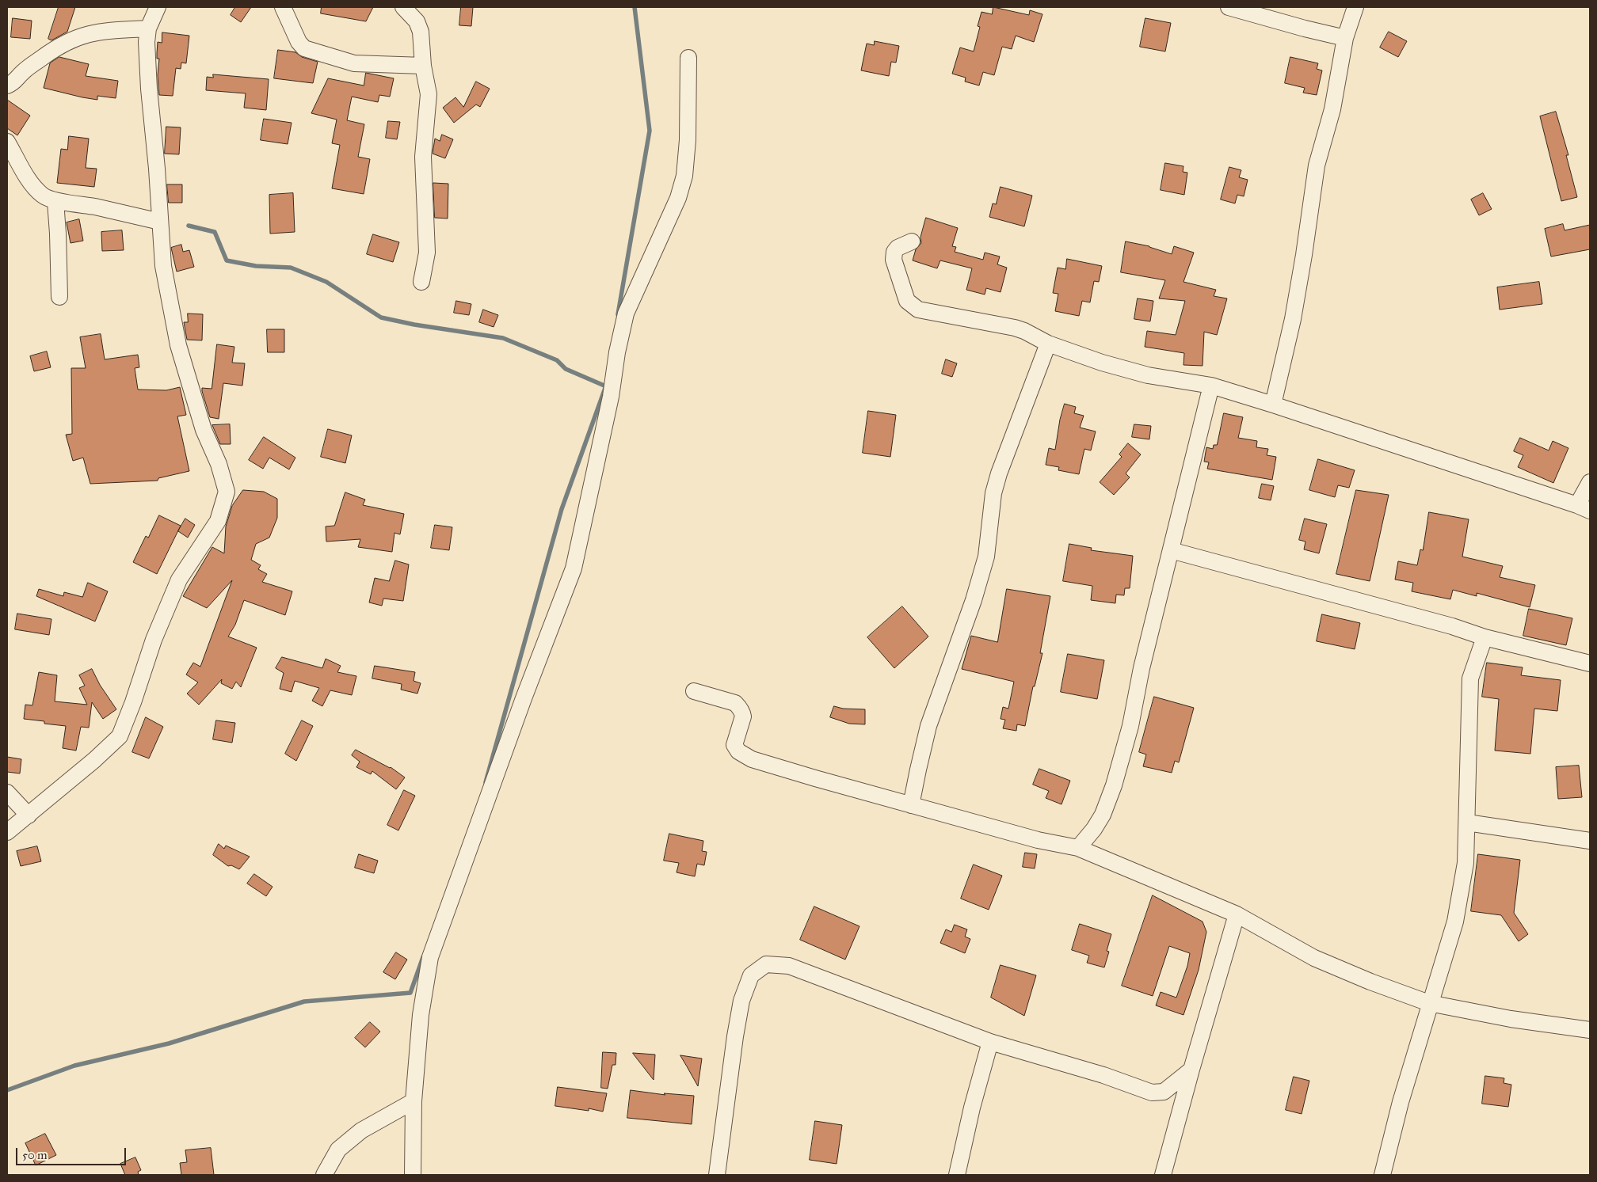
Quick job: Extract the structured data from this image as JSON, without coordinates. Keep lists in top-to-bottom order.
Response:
{
  "scale_bar": "50 m"
}
